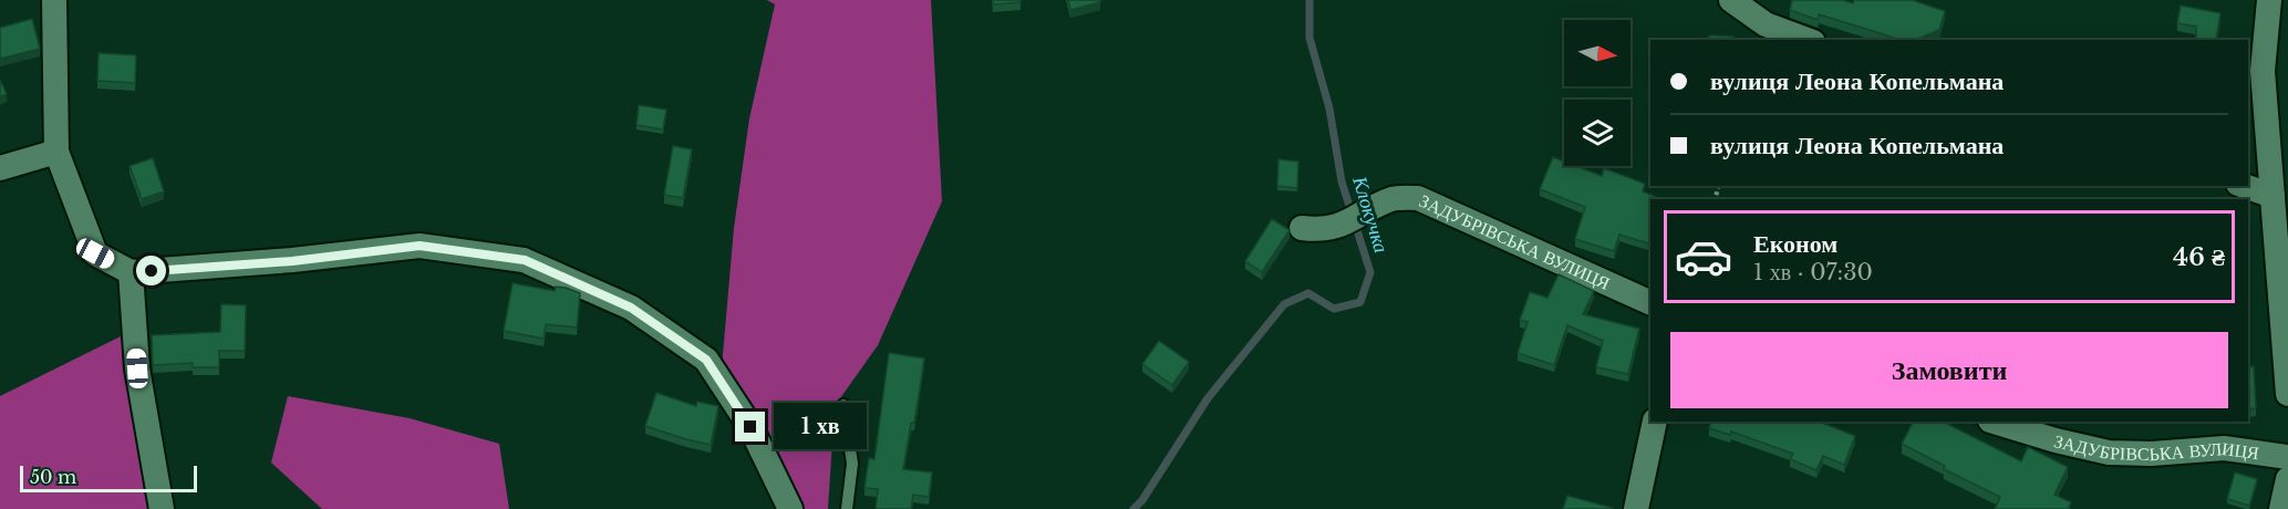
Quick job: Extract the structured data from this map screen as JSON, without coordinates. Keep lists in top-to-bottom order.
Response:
{
  "streets": {
    "street": ["ЗАДУБРІВСЬКА ВУЛИЦЯ"]
  },
  "water": ["Клокучка"],
  "scale_bar": "50 m",
  "north": "right",
  "page": {
    "banner": ["вулиця Леона Копельмана", "вулиця Леона Копельмана"],
    "list": [
      {
        "name": "Економ",
        "note": "1 хв · 07:30",
        "value": "46 ₴"
      }
    ],
    "buttons": "Замовити",
    "bubble": "1 хв",
    "scale": "50 m"
  }
}
